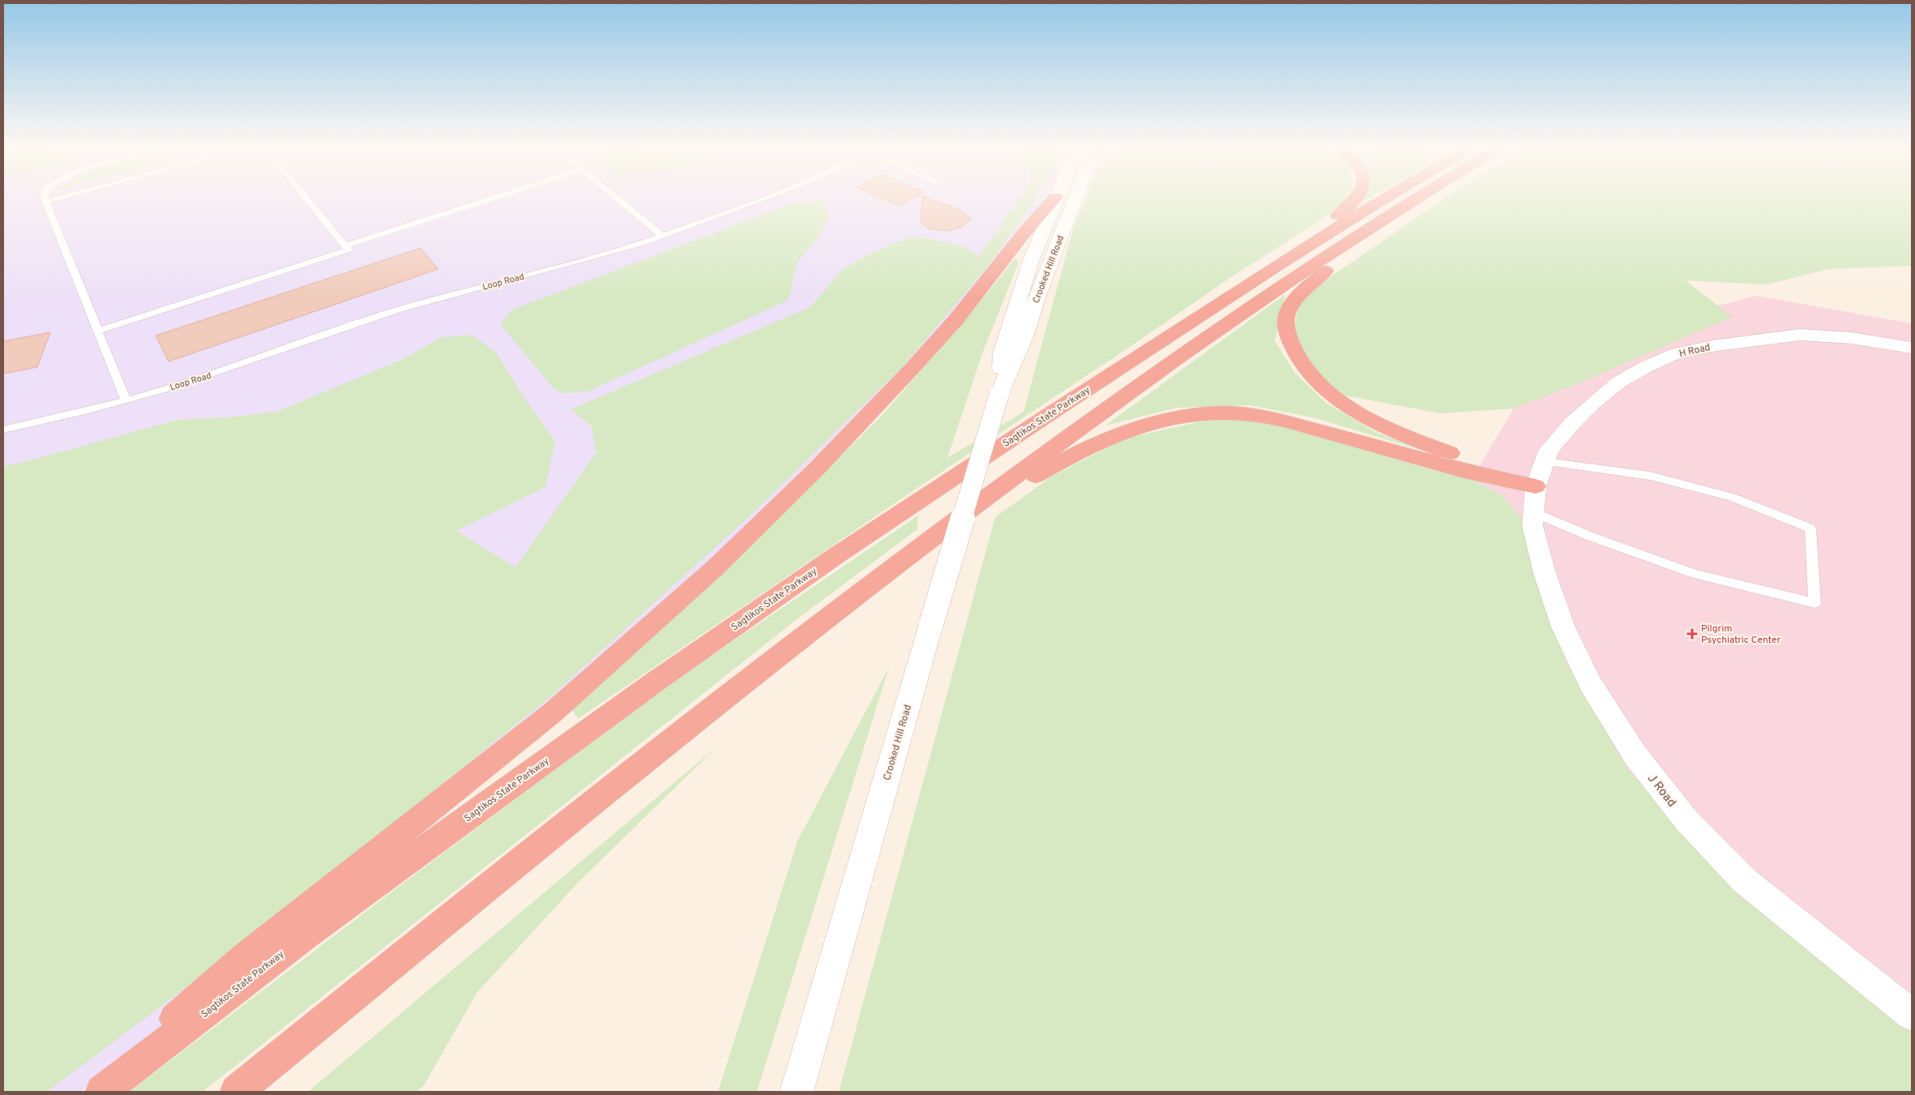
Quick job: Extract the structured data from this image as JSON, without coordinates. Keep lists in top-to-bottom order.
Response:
{
  "streets": {
    "highway": ["Sagtikos State Parkway"],
    "main road": ["Crooked Hill Road", "H Road", "J Road"],
    "lane": ["Loop Road"]
  },
  "crossings": [
    ["H Road", "J Road"]
  ],
  "places": {
    "health": ["Pilgrim Psychiatric Center"]
  }
}
